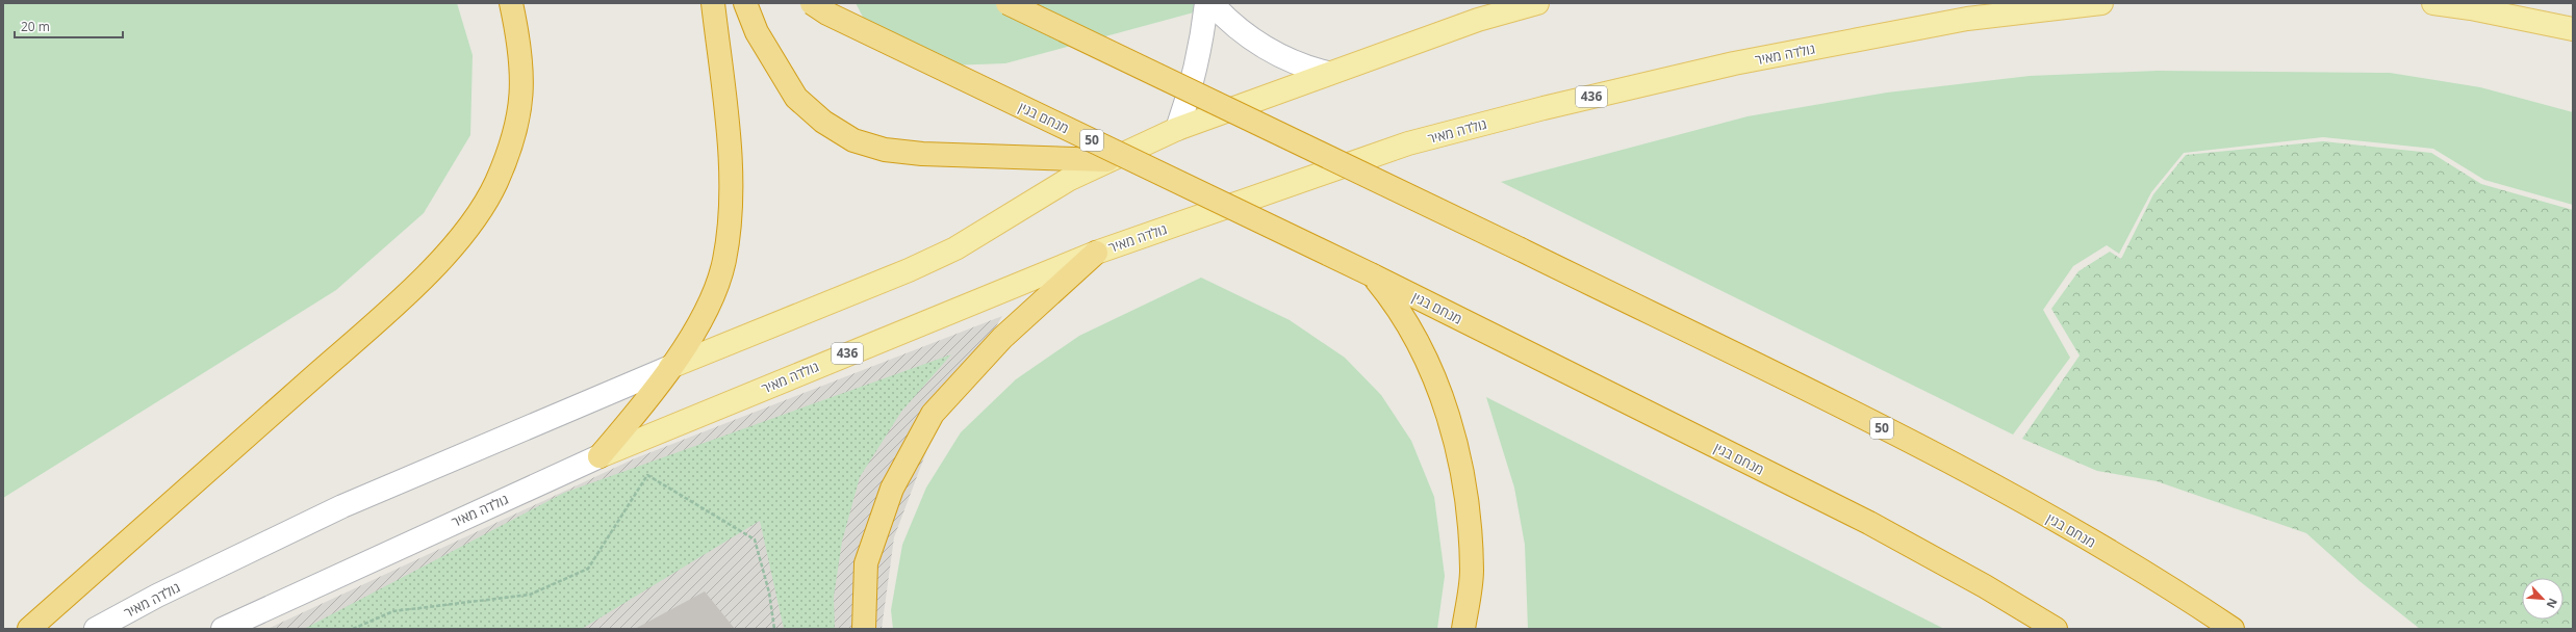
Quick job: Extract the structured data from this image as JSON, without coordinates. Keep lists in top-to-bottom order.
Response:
{
  "streets": {
    "highway": ["מנחם בגין", "50"],
    "main road": ["גולדה מאיר", "436"]
  },
  "scale_bar": "20 m",
  "north": "bottom right"
}
